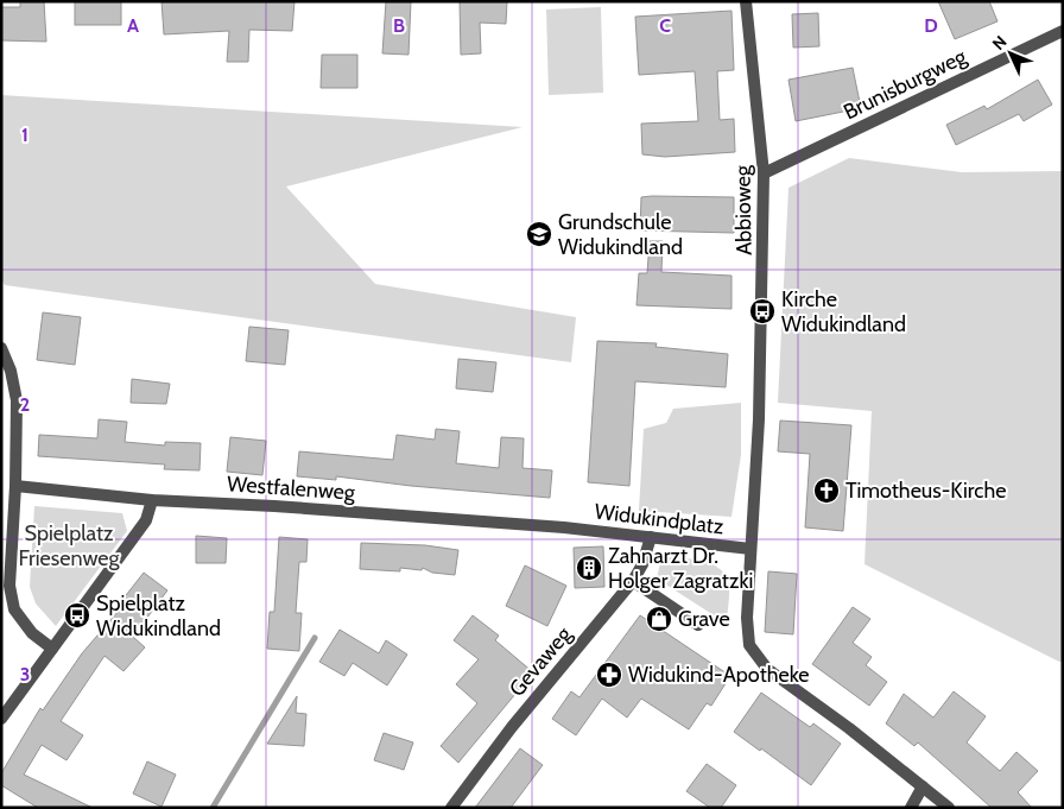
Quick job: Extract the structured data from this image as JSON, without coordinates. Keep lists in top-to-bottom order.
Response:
{
  "streets": {
    "street": [
      "Brunisburgweg",
      "Abbioweg",
      "Westfalenweg",
      "Widukindplatz",
      "Gevaweg"
    ]
  },
  "crossings": [
    ["Brunisburgweg", "Abbioweg"],
    ["Abbioweg", "Widukindplatz"],
    ["Westfalenweg", "Widukindplatz"],
    ["Widukindplatz", "Gevaweg"]
  ],
  "parks": ["Spielplatz Friesenweg"],
  "places": {
    "school or university": ["Grundschule Widukindland"],
    "bus stop": ["Kirche Widukindland", "Spielplatz Widukindland"],
    "church": ["Timotheus-Kirche"],
    "building": ["Zahnarzt Dr. Holger Zagratzki"],
    "shop": ["Grave"],
    "pharmacy": ["Widukind-Apotheke"]
  },
  "north": "top left",
  "grid": {
    "columns": [
      "A",
      "B",
      "C",
      "D"
    ],
    "rows": ["1", "2", "3"]
  }
}
